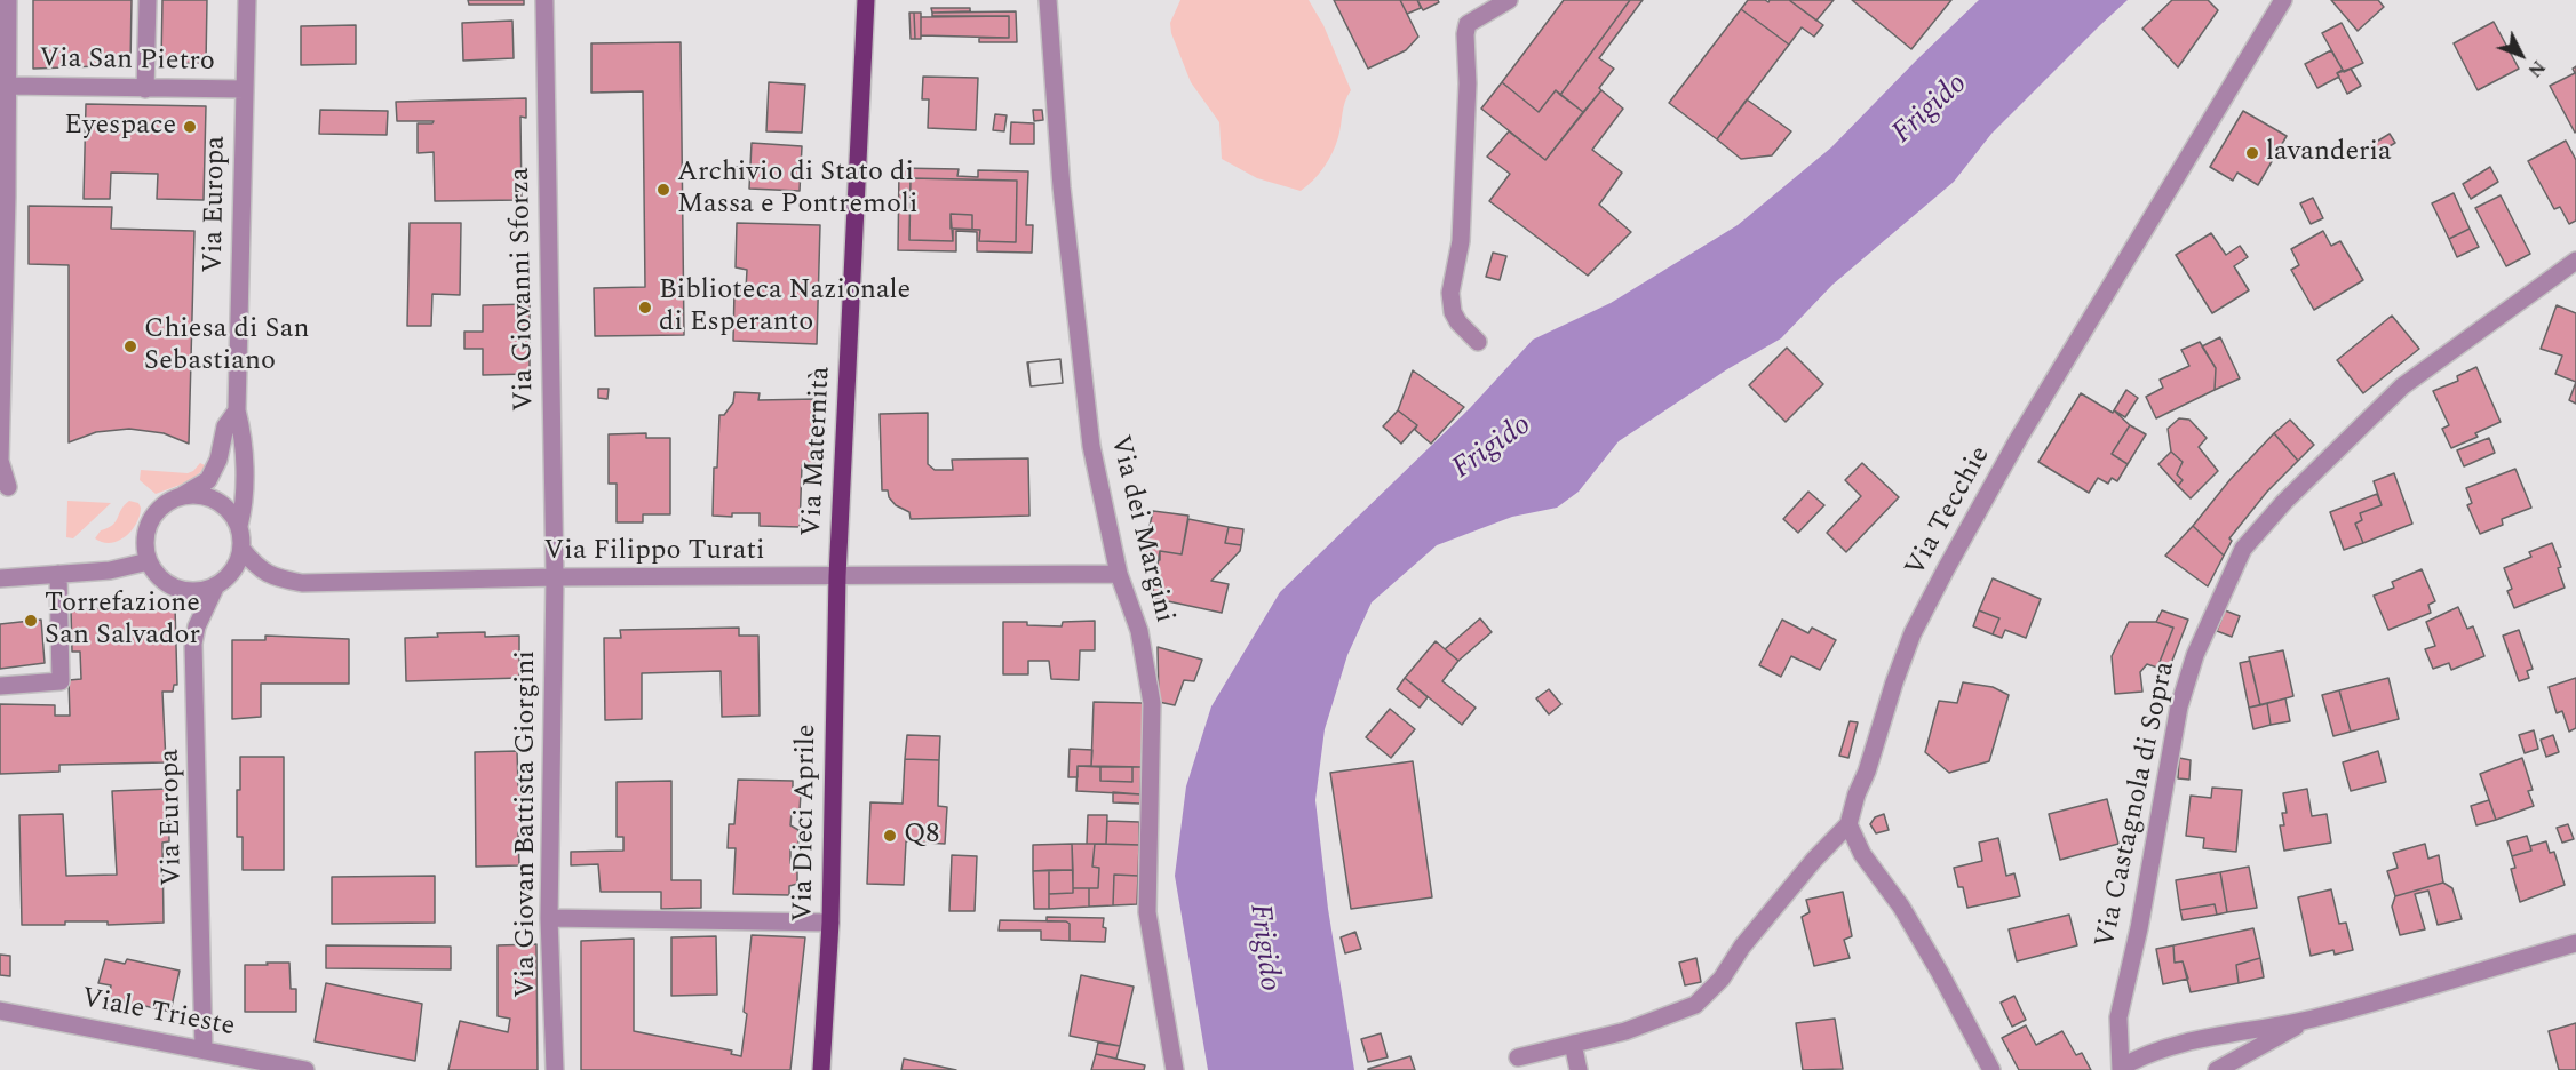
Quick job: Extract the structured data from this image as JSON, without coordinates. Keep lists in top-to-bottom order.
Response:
{
  "streets": {
    "main road": ["Via Maternità", "Via Dieci Aprile"],
    "street": [
      "Via San Pietro",
      "Via Europa",
      "Via Giovanni Sforza",
      "Via Tecchie",
      "Via dei Margini",
      "Via Filippo Turati",
      "Via Castagnola di Sopra",
      "Via Giovan Battista Giorgini",
      "Viale Trieste"
    ]
  },
  "crossings": [
    ["Via San Pietro", "Via Europa"],
    ["Via Europa", "Via Filippo Turati"],
    ["Via Europa", "Viale Trieste"],
    ["Via Giovanni Sforza", "Via Filippo Turati"],
    ["Via Giovanni Sforza", "Via Giovan Battista Giorgini"],
    ["Via Maternità", "Via Filippo Turati"],
    ["Via Maternità", "Via Dieci Aprile"],
    ["Via dei Margini", "Via Filippo Turati"],
    ["Via Filippo Turati", "Via Dieci Aprile"],
    ["Via Filippo Turati", "Via Giovan Battista Giorgini"]
  ],
  "water": ["Frigido"],
  "places": [
    "Eyespace",
    "lavanderia",
    "Archivio di Stato di Massa e Pontremoli",
    "Biblioteca Nazionale di Esperanto",
    "Chiesa di San Sebastiano",
    "Torrefazione San Salvador",
    "Q8"
  ],
  "north": "bottom right"
}
